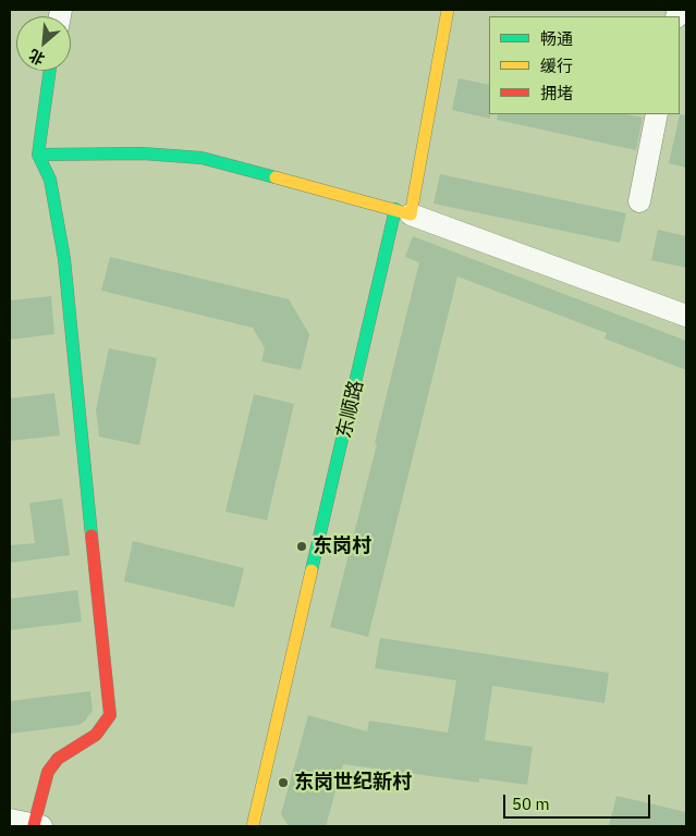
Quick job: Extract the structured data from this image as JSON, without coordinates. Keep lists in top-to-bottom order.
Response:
{
  "streets": {
    "street": ["东顺路"]
  },
  "places": ["东岗村", "东岗世纪新村"],
  "legend": ["畅通", "缓行", "拥堵"],
  "scale_bar": "50 m",
  "north": "bottom left"
}
